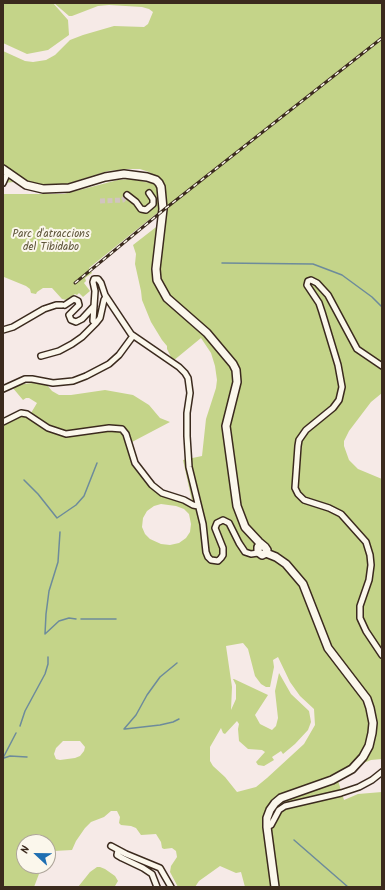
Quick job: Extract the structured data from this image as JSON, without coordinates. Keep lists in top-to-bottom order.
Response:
{
  "parks": ["Parc d'atraccions del Tibidabo"],
  "north": "left"
}
